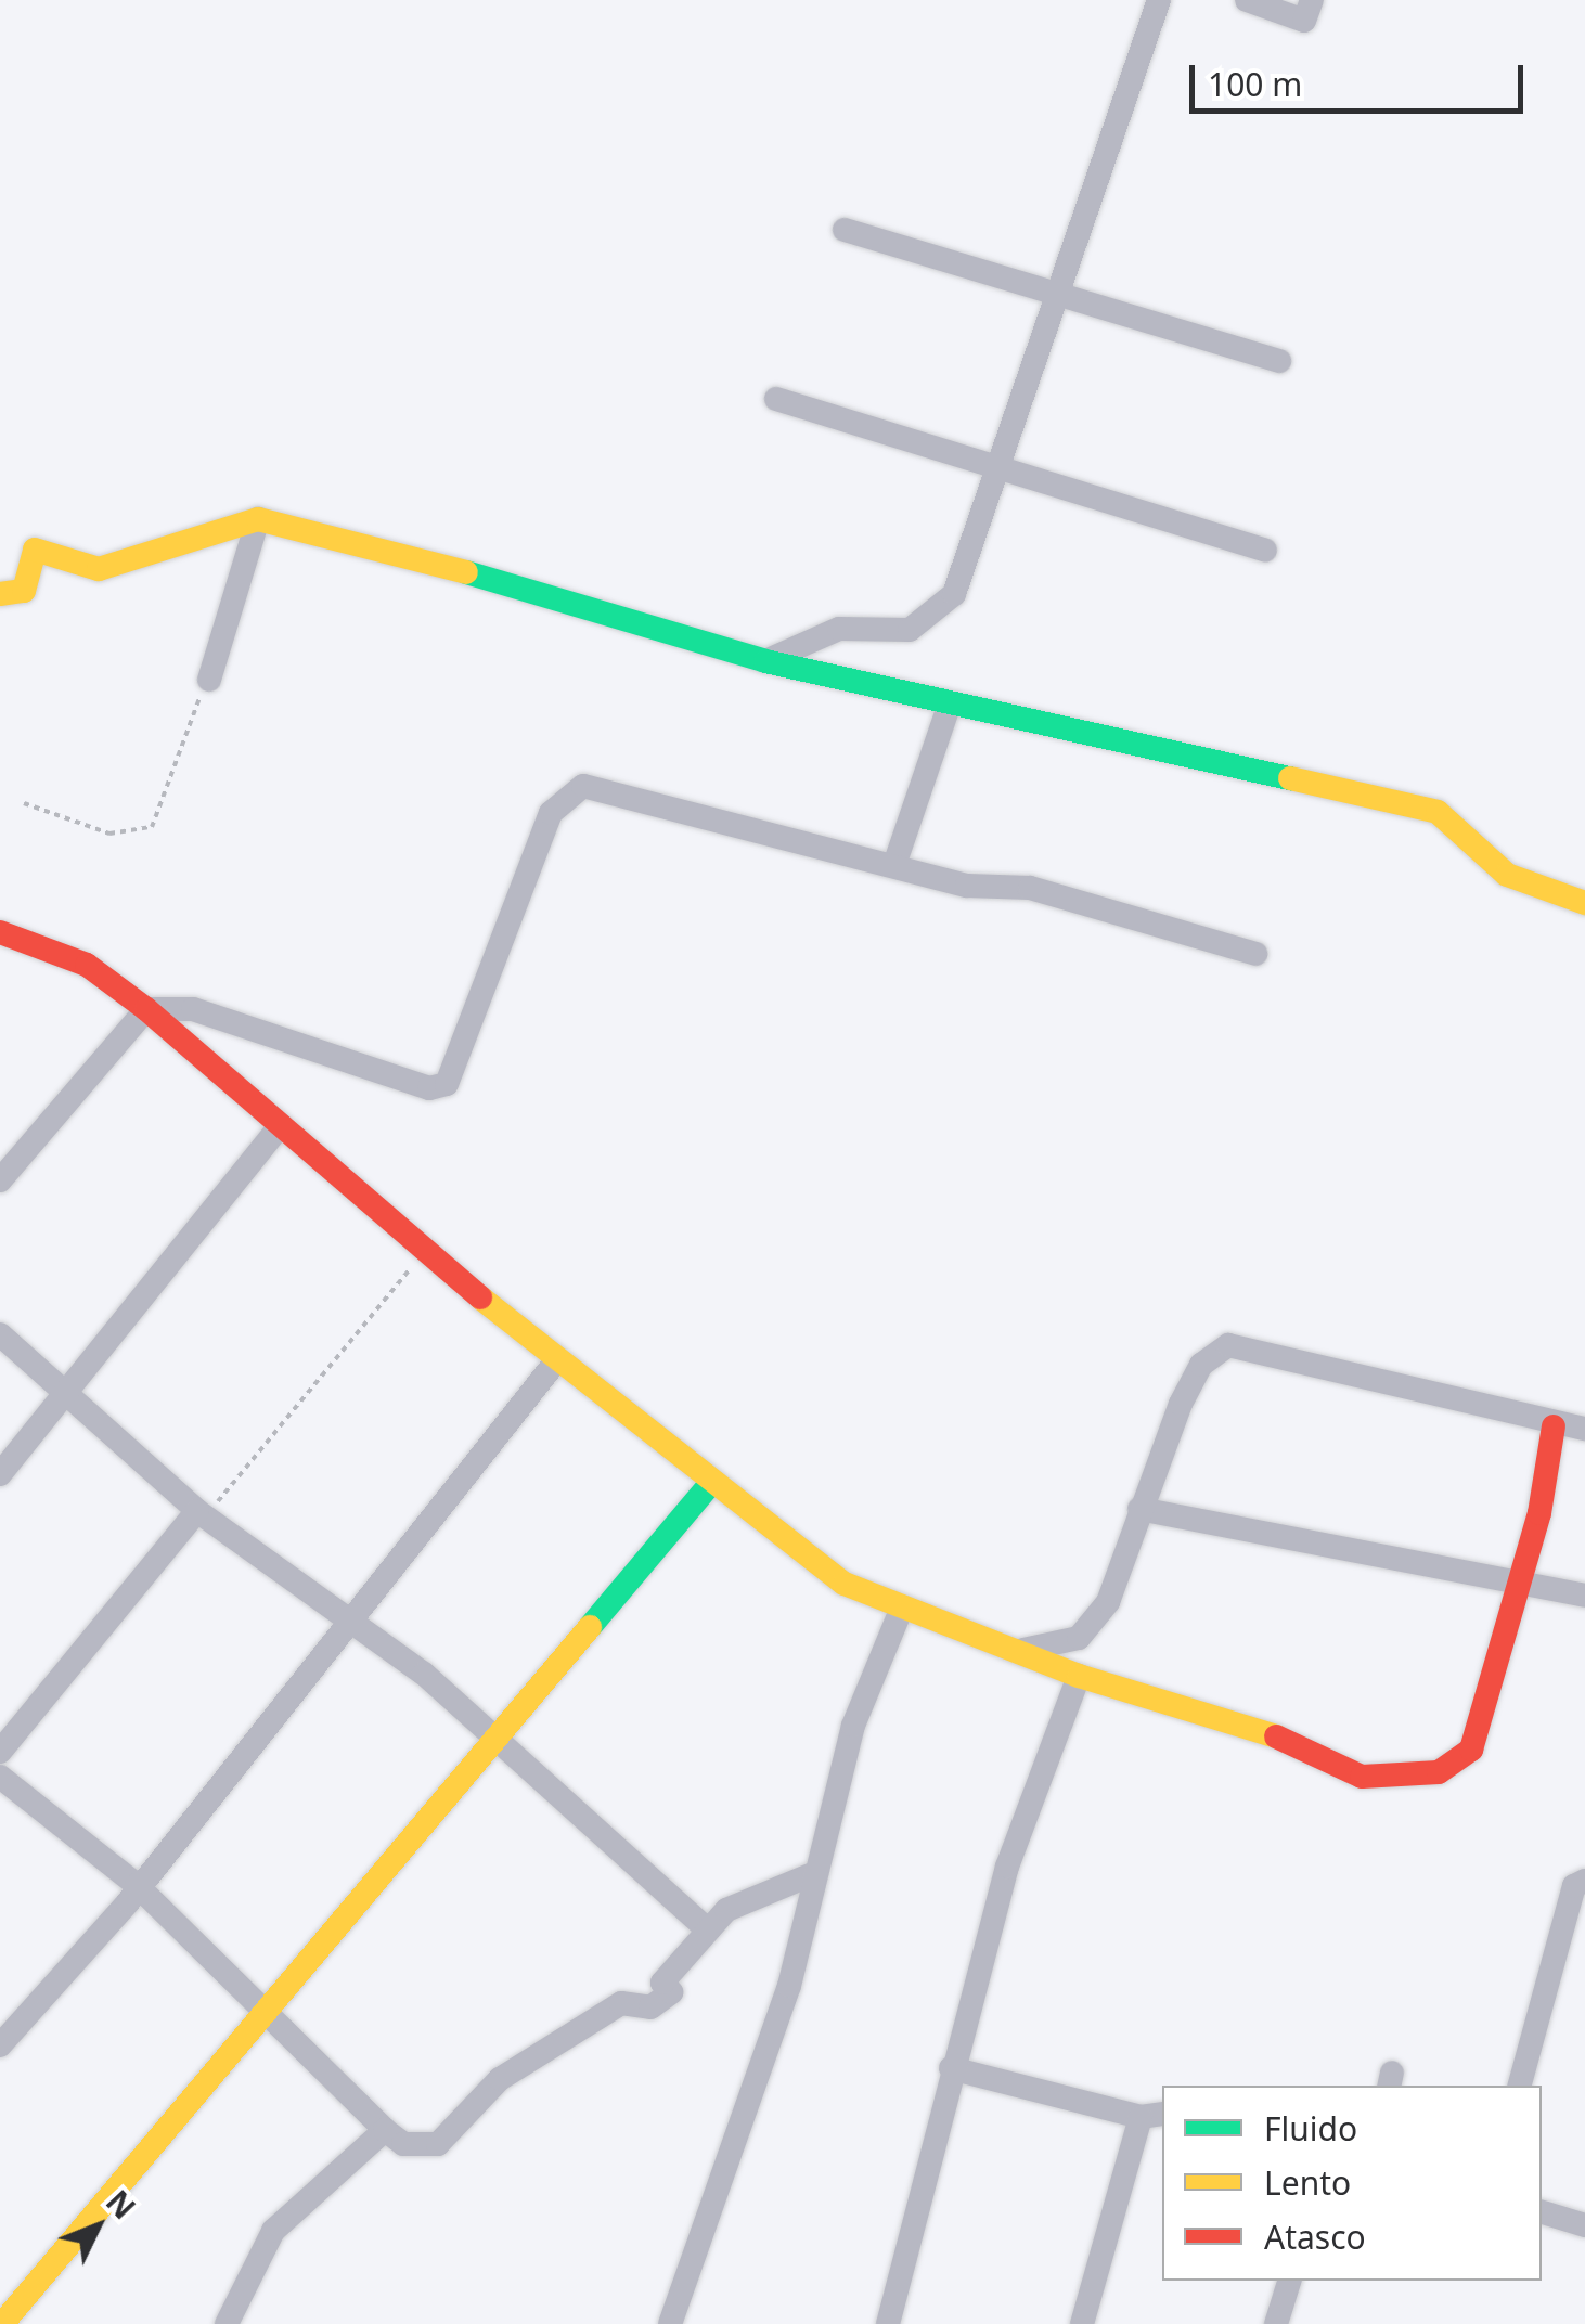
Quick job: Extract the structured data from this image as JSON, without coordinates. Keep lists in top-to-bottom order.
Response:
{
  "legend": ["Fluido", "Lento", "Atasco"],
  "scale_bar": "100 m",
  "north": "top right"
}
